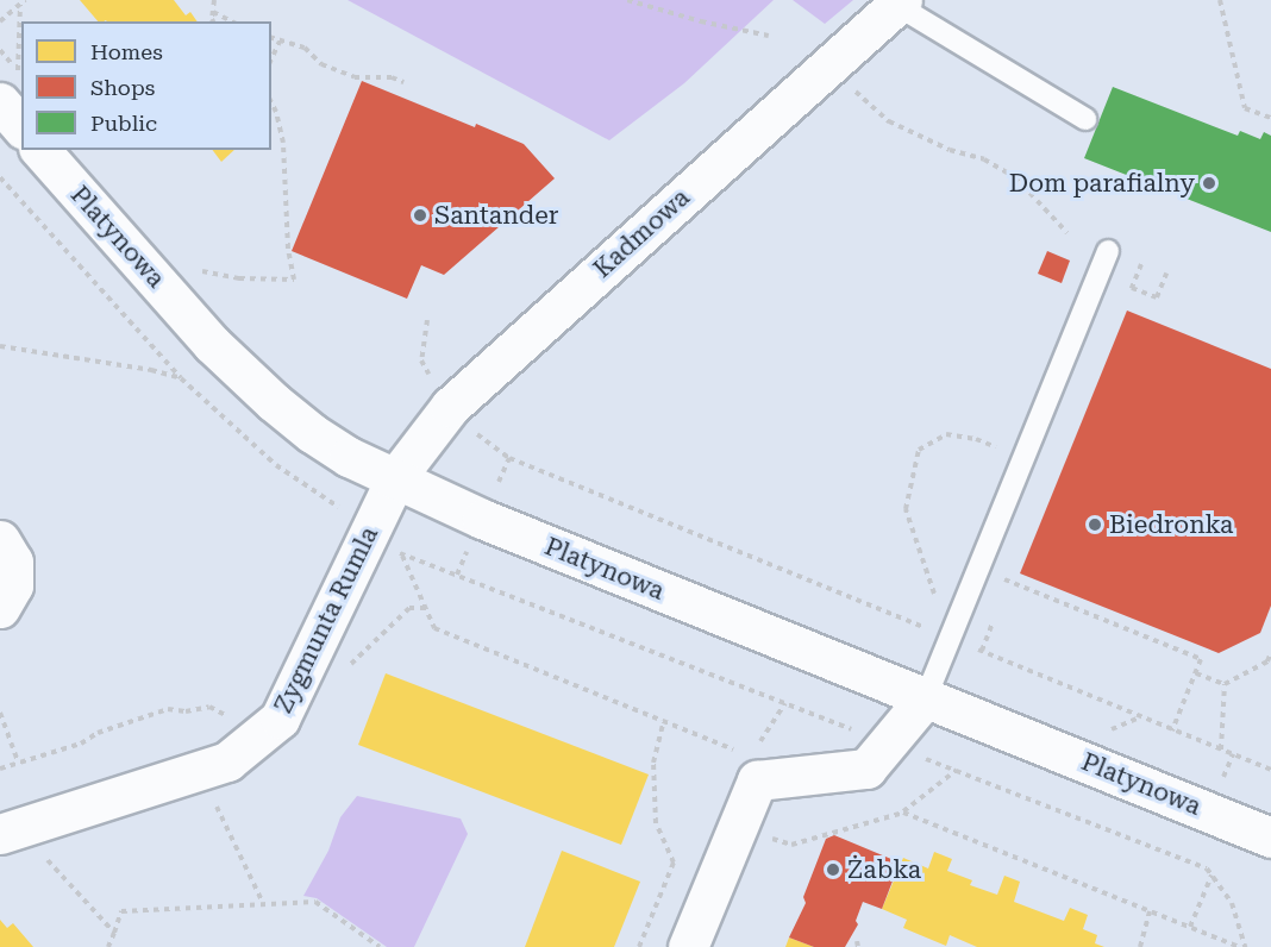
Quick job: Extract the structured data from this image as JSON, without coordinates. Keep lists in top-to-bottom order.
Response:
{
  "streets": {
    "street": ["Kadmowa", "Platynowa", "Zygmunta Rumla"]
  },
  "crossings": [
    ["Kadmowa", "Platynowa"],
    ["Kadmowa", "Zygmunta Rumla"],
    ["Platynowa", "Zygmunta Rumla"]
  ],
  "places": [
    "Dom parafialny",
    "Santander",
    "Biedronka",
    "Żabka"
  ],
  "legend": ["Homes", "Shops", "Public"]
}
